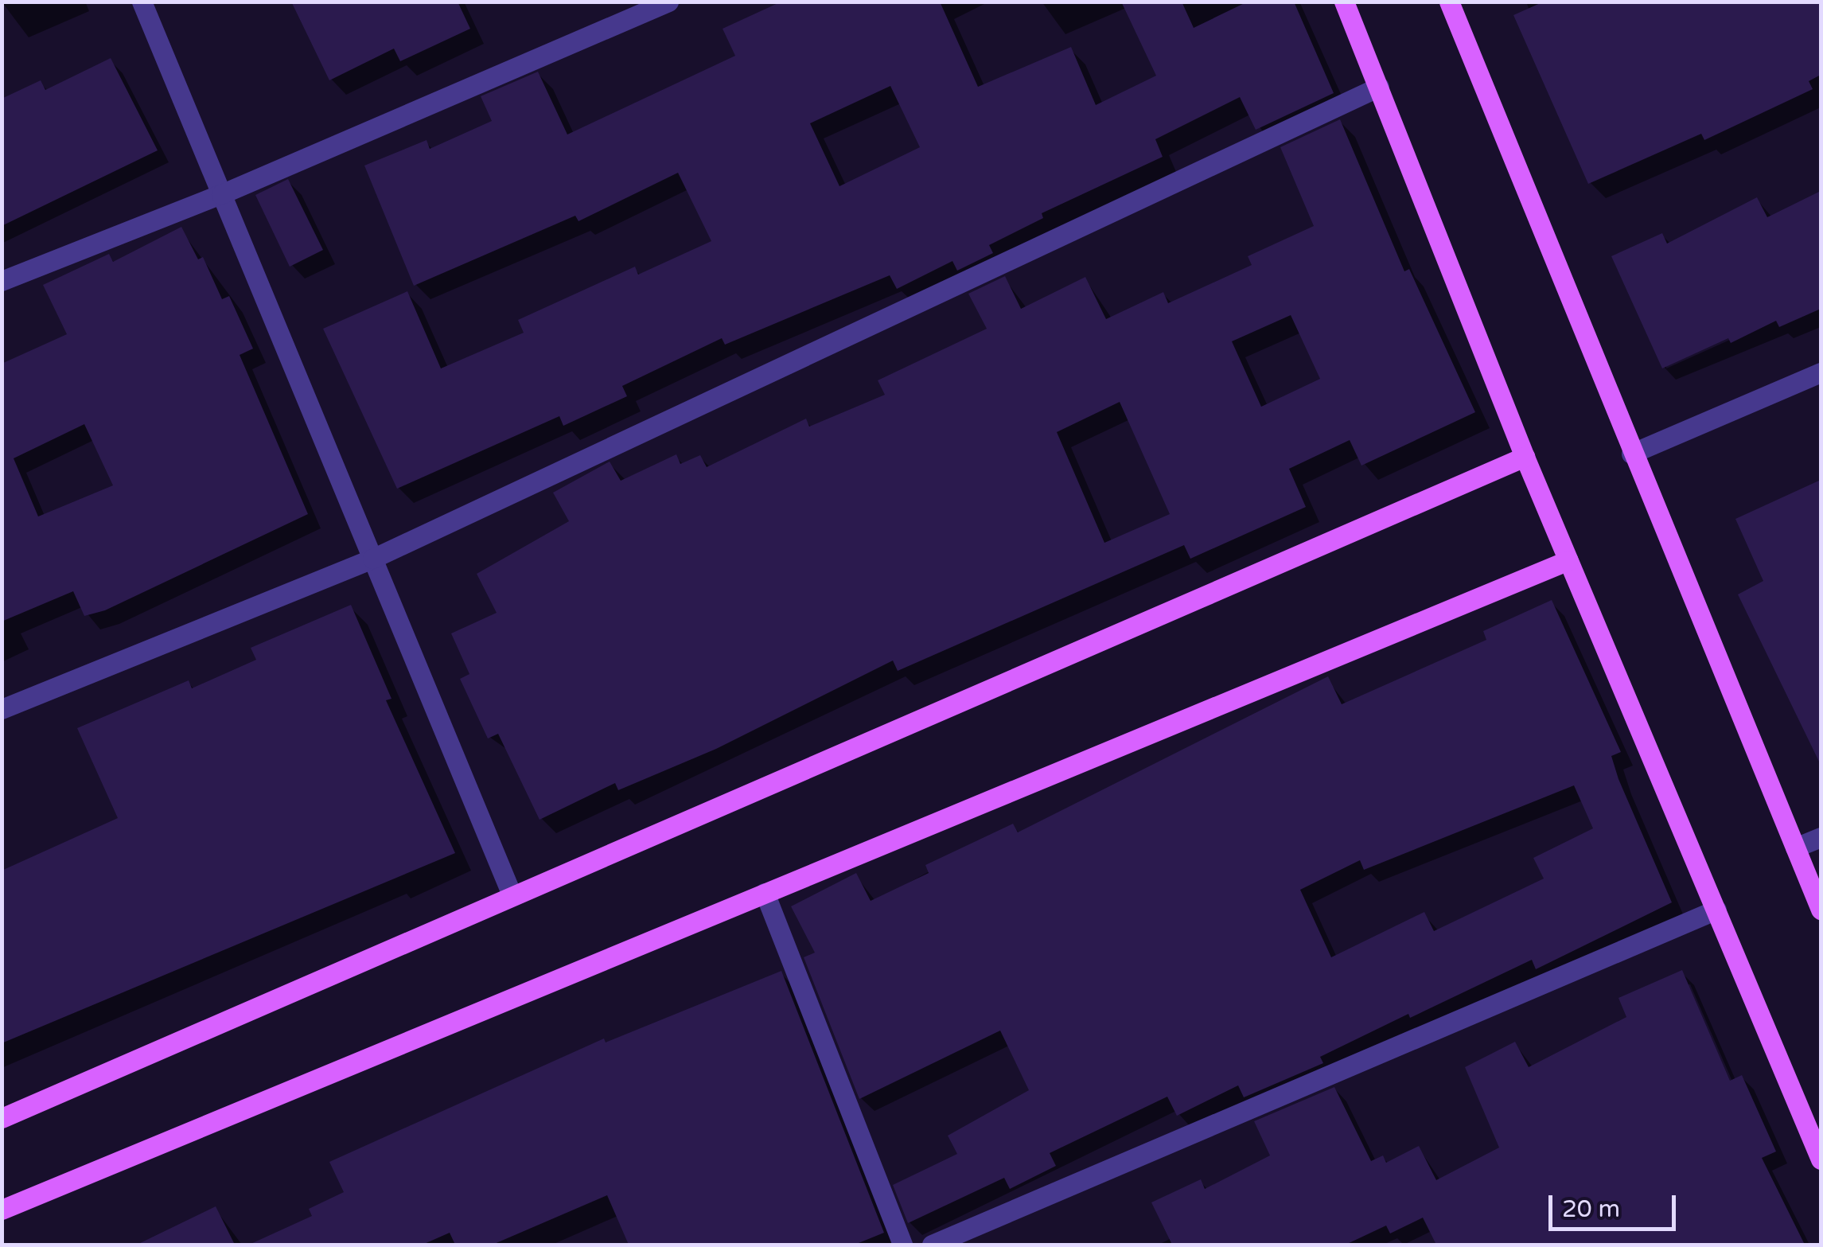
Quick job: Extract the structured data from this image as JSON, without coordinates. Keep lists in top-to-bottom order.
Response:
{
  "scale_bar": "20 m"
}
